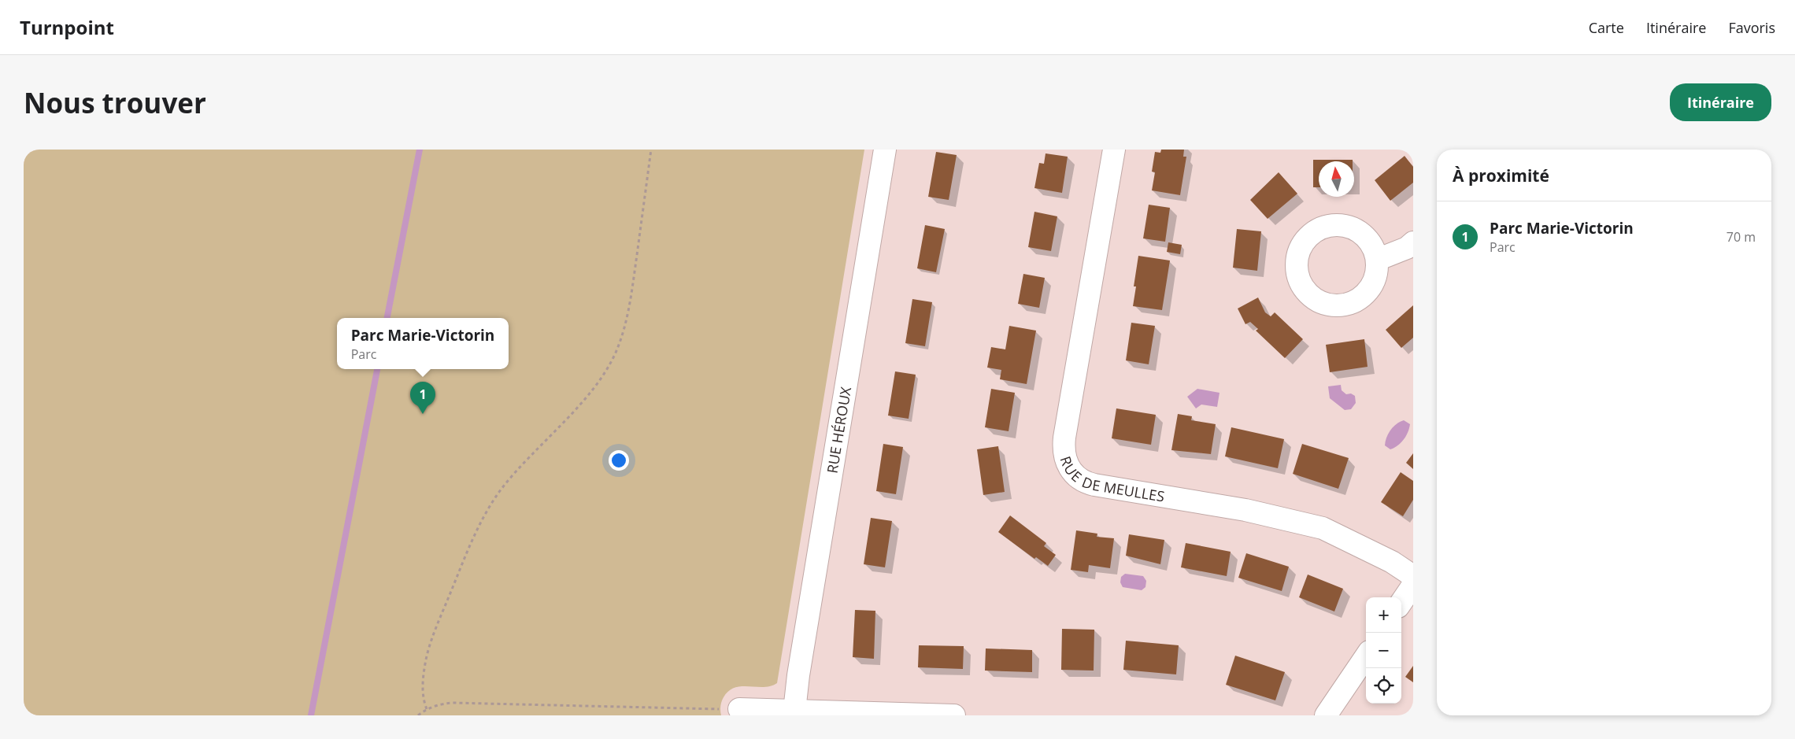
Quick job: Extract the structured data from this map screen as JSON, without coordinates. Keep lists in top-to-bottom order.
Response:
{
  "streets": {
    "street": ["RUE HÉROUX", "RUE DE MEULLES"]
  },
  "north": "top",
  "page": {
    "header": "Turnpoint",
    "nav": ["Carte", "Itinéraire", "Favoris"],
    "buttons": "Itinéraire",
    "title": "Nous trouver",
    "heading": "À proximité",
    "list": [
      {
        "mark": "1",
        "name": "Parc Marie-Victorin",
        "note": "Parc",
        "value": "70 m"
      }
    ],
    "popup": ["Parc Marie-Victorin", "Parc"],
    "pins": "1",
    "map_buttons": ["+", "−"]
  }
}
